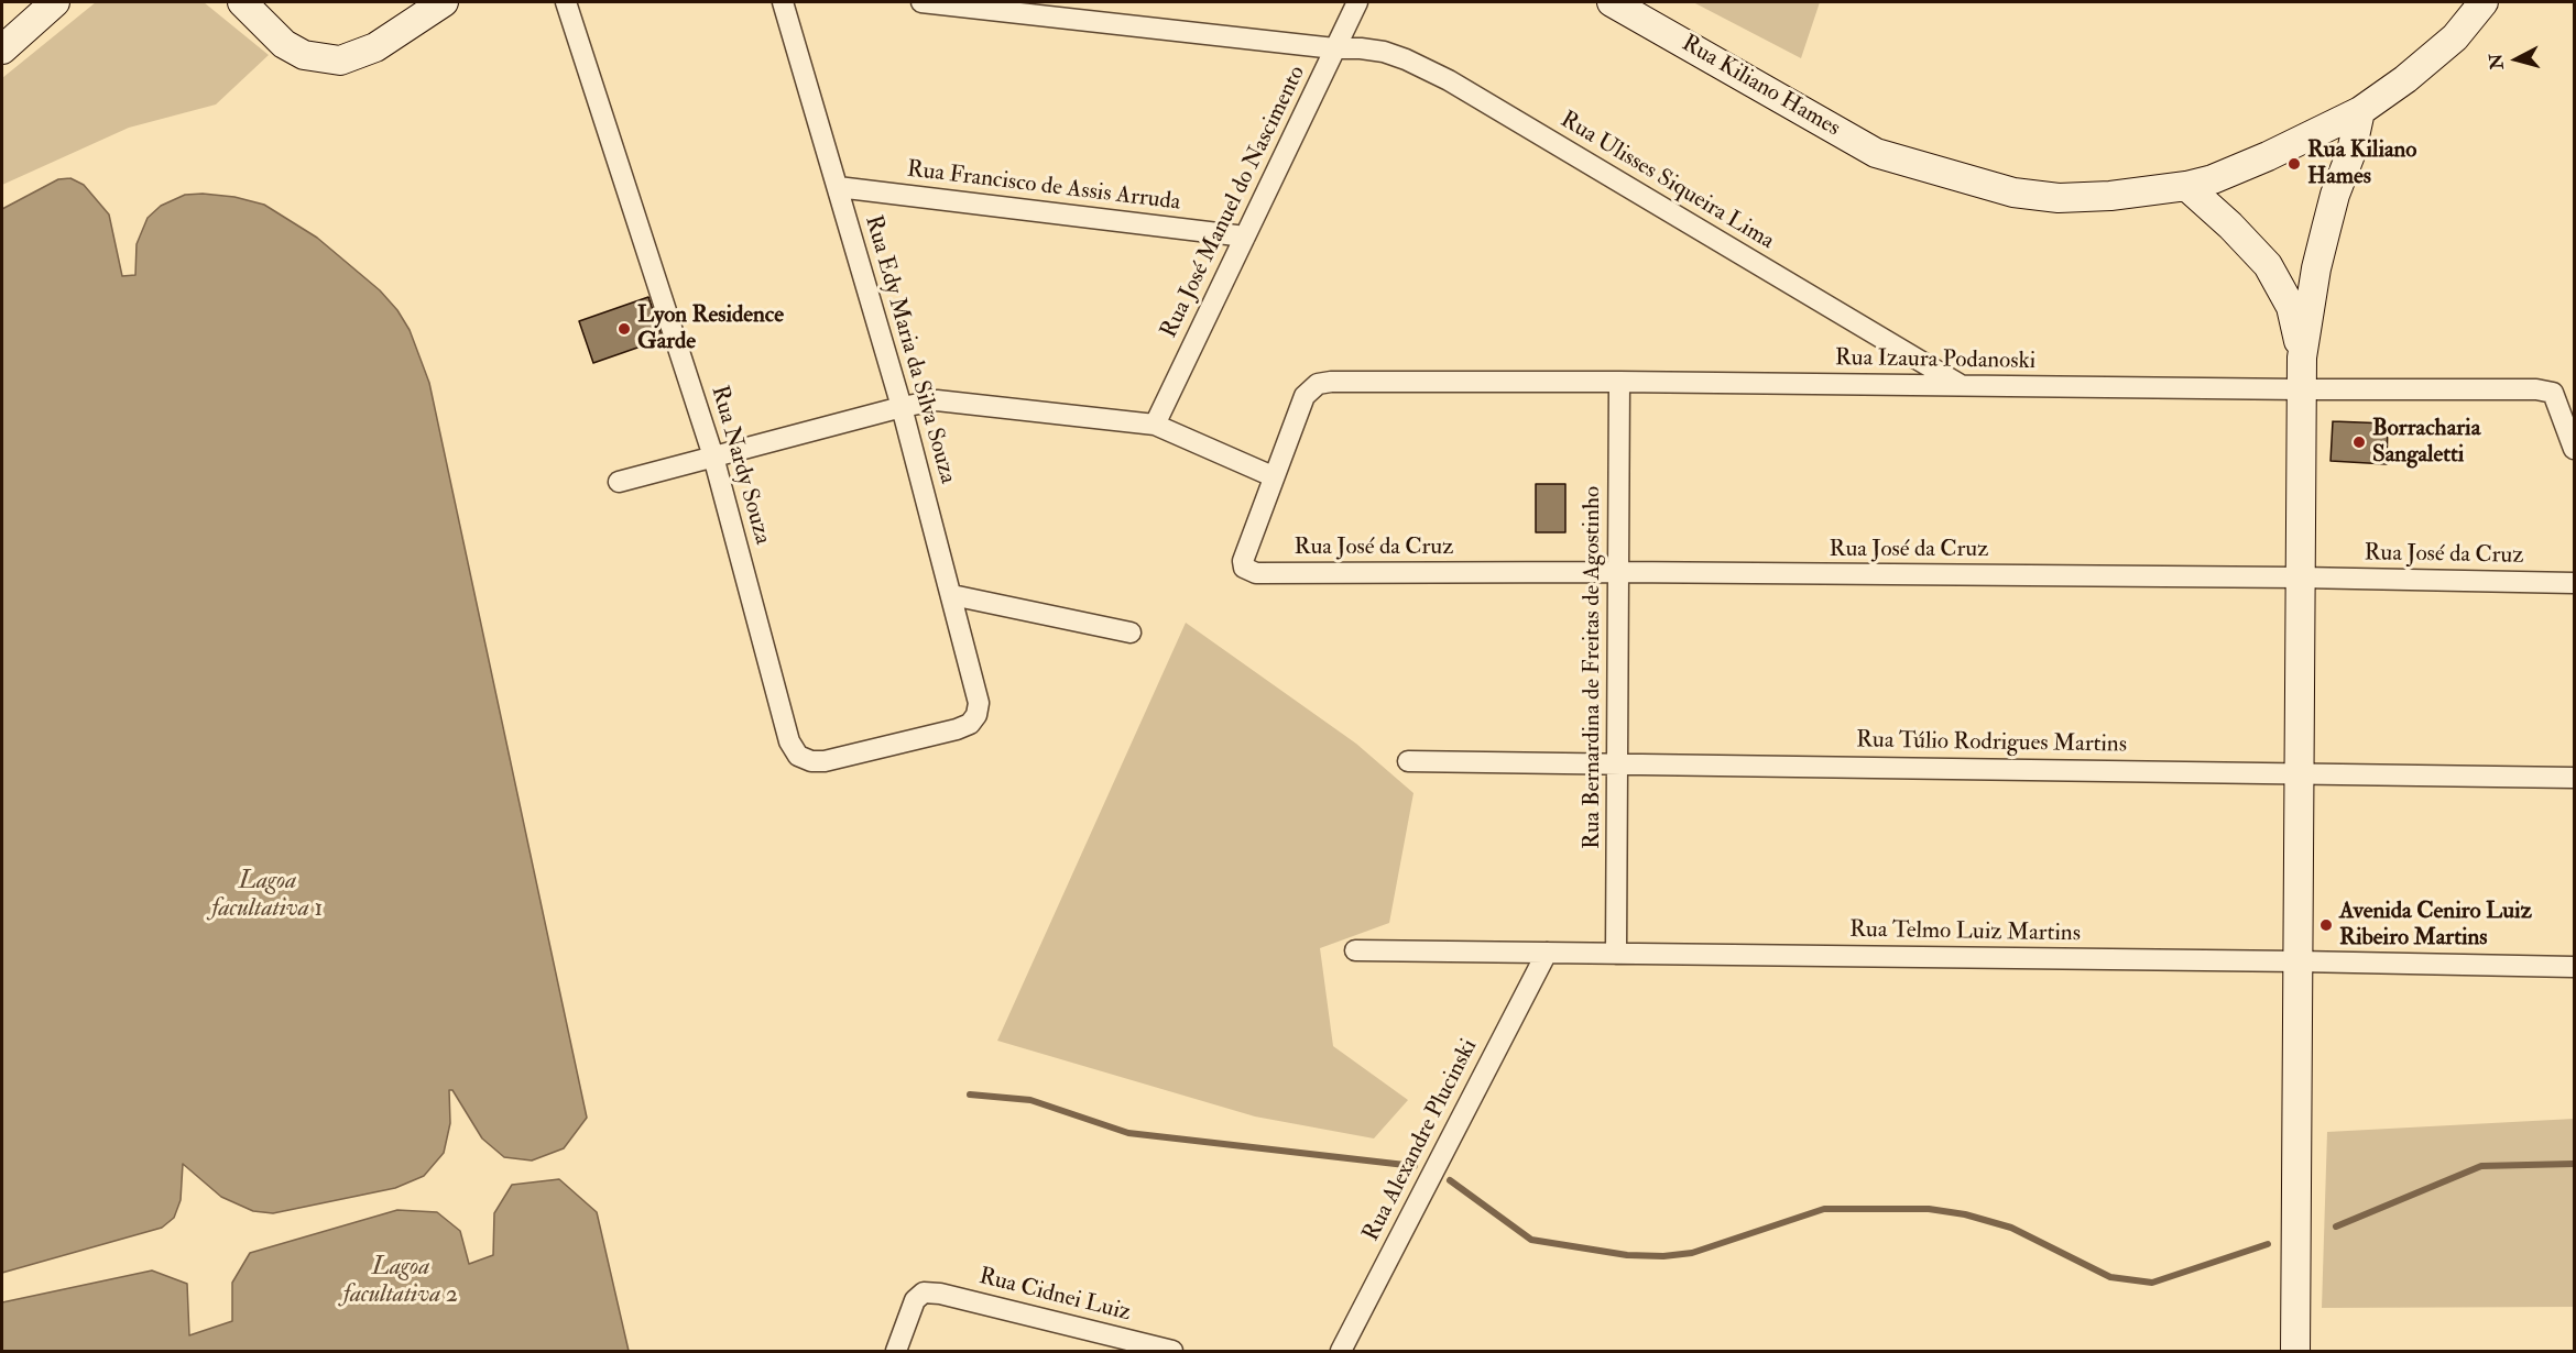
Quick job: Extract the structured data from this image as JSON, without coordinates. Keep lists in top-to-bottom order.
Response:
{
  "streets": {
    "street": [
      "Rua Kiliano Hames",
      "Rua Ulisses Siqueira Lima",
      "Rua Francisco de Assis Arruda",
      "Rua José Manuel do Nascimento",
      "Rua Edy Maria da Silva Souza",
      "Rua Izaura Podanoski",
      "Rua Nardy Souza",
      "Rua José da Cruz",
      "Rua Bernardina de Freitas de Agostinho",
      "Rua Túlio Rodrigues Martins",
      "Rua Telmo Luiz Martins",
      "Rua Alexandre Plucinski",
      "Rua Cidnei Luiz"
    ]
  },
  "crossings": [
    ["Rua Ulisses Siqueira Lima", "Rua José Manuel do Nascimento"],
    ["Rua Ulisses Siqueira Lima", "Rua Izaura Podanoski"],
    ["Rua Francisco de Assis Arruda", "Rua José Manuel do Nascimento"],
    ["Rua Francisco de Assis Arruda", "Rua Edy Maria da Silva Souza"],
    ["Rua Edy Maria da Silva Souza", "Rua Nardy Souza"],
    ["Rua Izaura Podanoski", "Rua José da Cruz"],
    ["Rua Izaura Podanoski", "Rua Bernardina de Freitas de Agostinho"],
    ["Rua José da Cruz", "Rua Bernardina de Freitas de Agostinho"],
    ["Rua Bernardina de Freitas de Agostinho", "Rua Túlio Rodrigues Martins"],
    ["Rua Bernardina de Freitas de Agostinho", "Rua Telmo Luiz Martins"],
    ["Rua Telmo Luiz Martins", "Rua Alexandre Plucinski"]
  ],
  "water": ["Lagoa facultativa 1", "Lagoa facultativa 2"],
  "places": [
    "Rua Kiliano Hames",
    "Lyon Residence Garde",
    "Borracharia Sangaletti",
    "Avenida Ceniro Luiz Ribeiro Martins"
  ],
  "north": "left"
}
